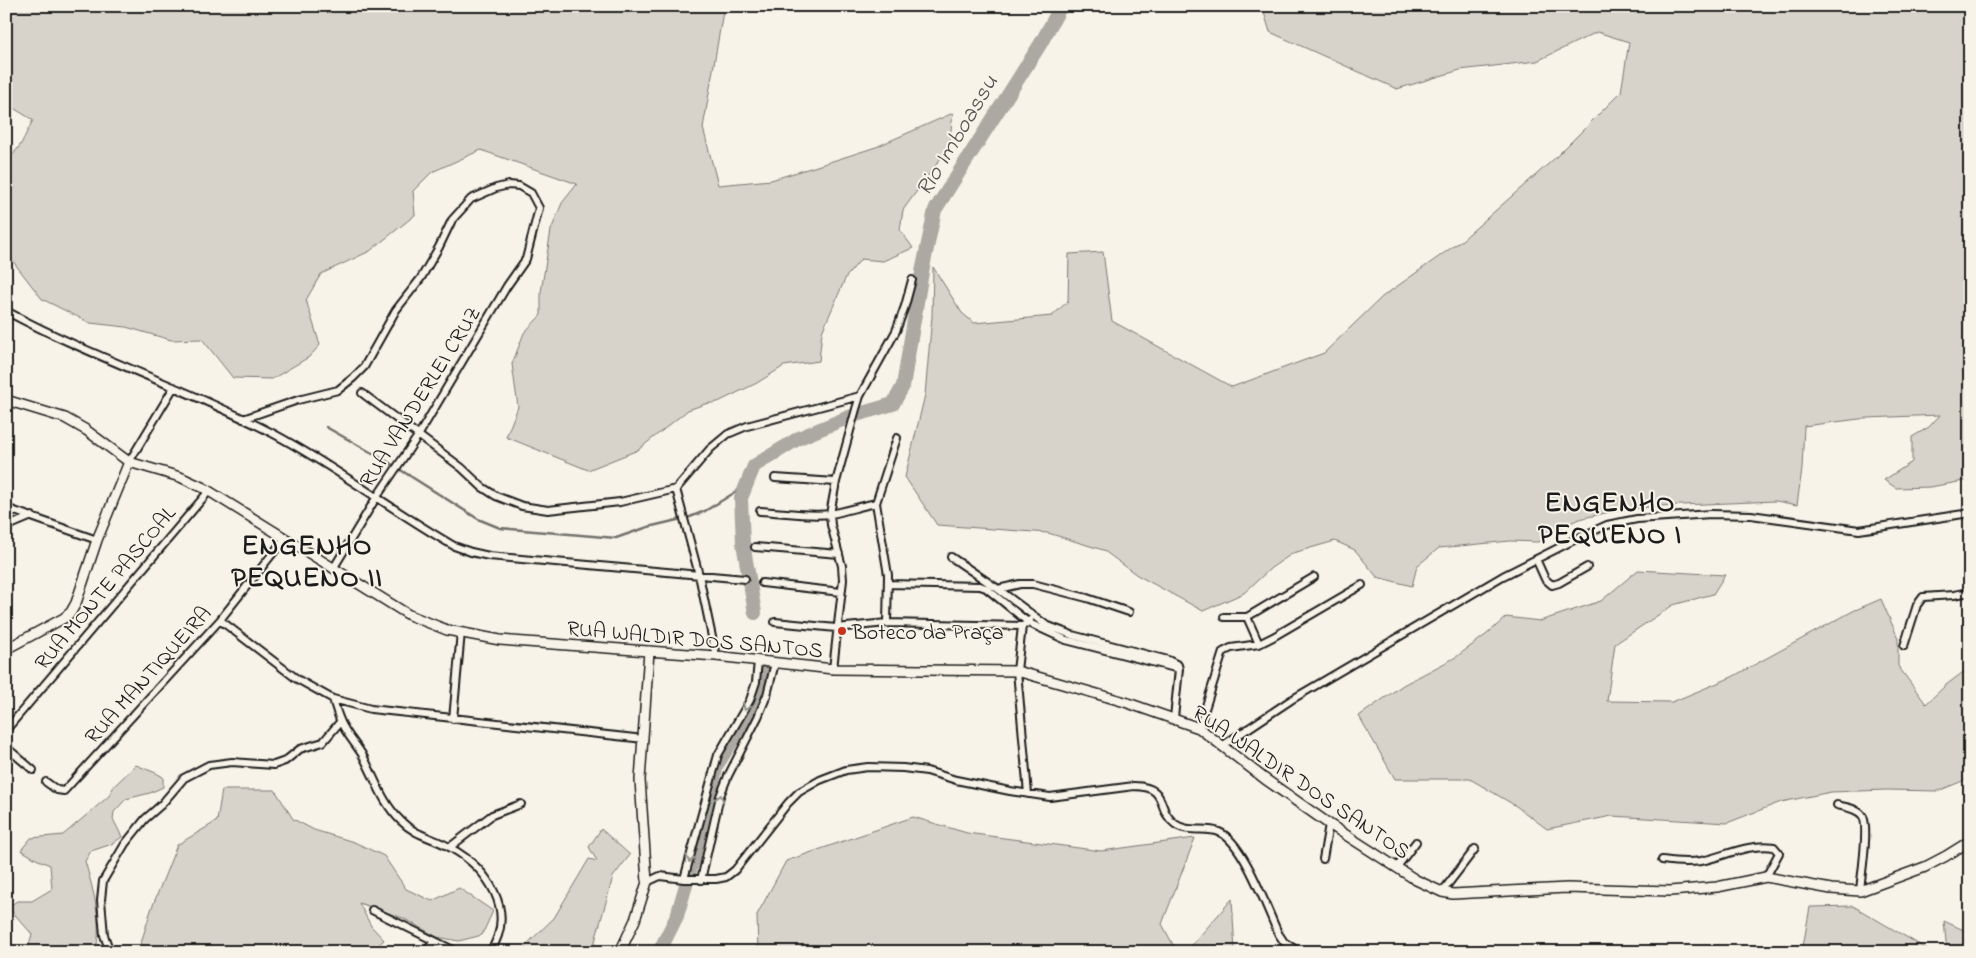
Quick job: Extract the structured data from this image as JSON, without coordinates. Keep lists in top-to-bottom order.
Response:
{
  "streets": {
    "street": [
      "RUA VANDERLEI CRUZ",
      "RUA MONTE PASCOAL",
      "RUA WALDIR DOS SANTOS",
      "RUA MANTIQUEIRA"
    ]
  },
  "crossings": [
    ["RUA VANDERLEI CRUZ", "RUA WALDIR DOS SANTOS"],
    ["RUA MONTE PASCOAL", "RUA WALDIR DOS SANTOS"],
    ["RUA WALDIR DOS SANTOS", "RUA MANTIQUEIRA"]
  ],
  "districts": ["ENGENHO PEQUENO I", "ENGENHO PEQUENO II"],
  "water": ["Rio Imboassu"],
  "places": ["Boteco da Praça"]
}
